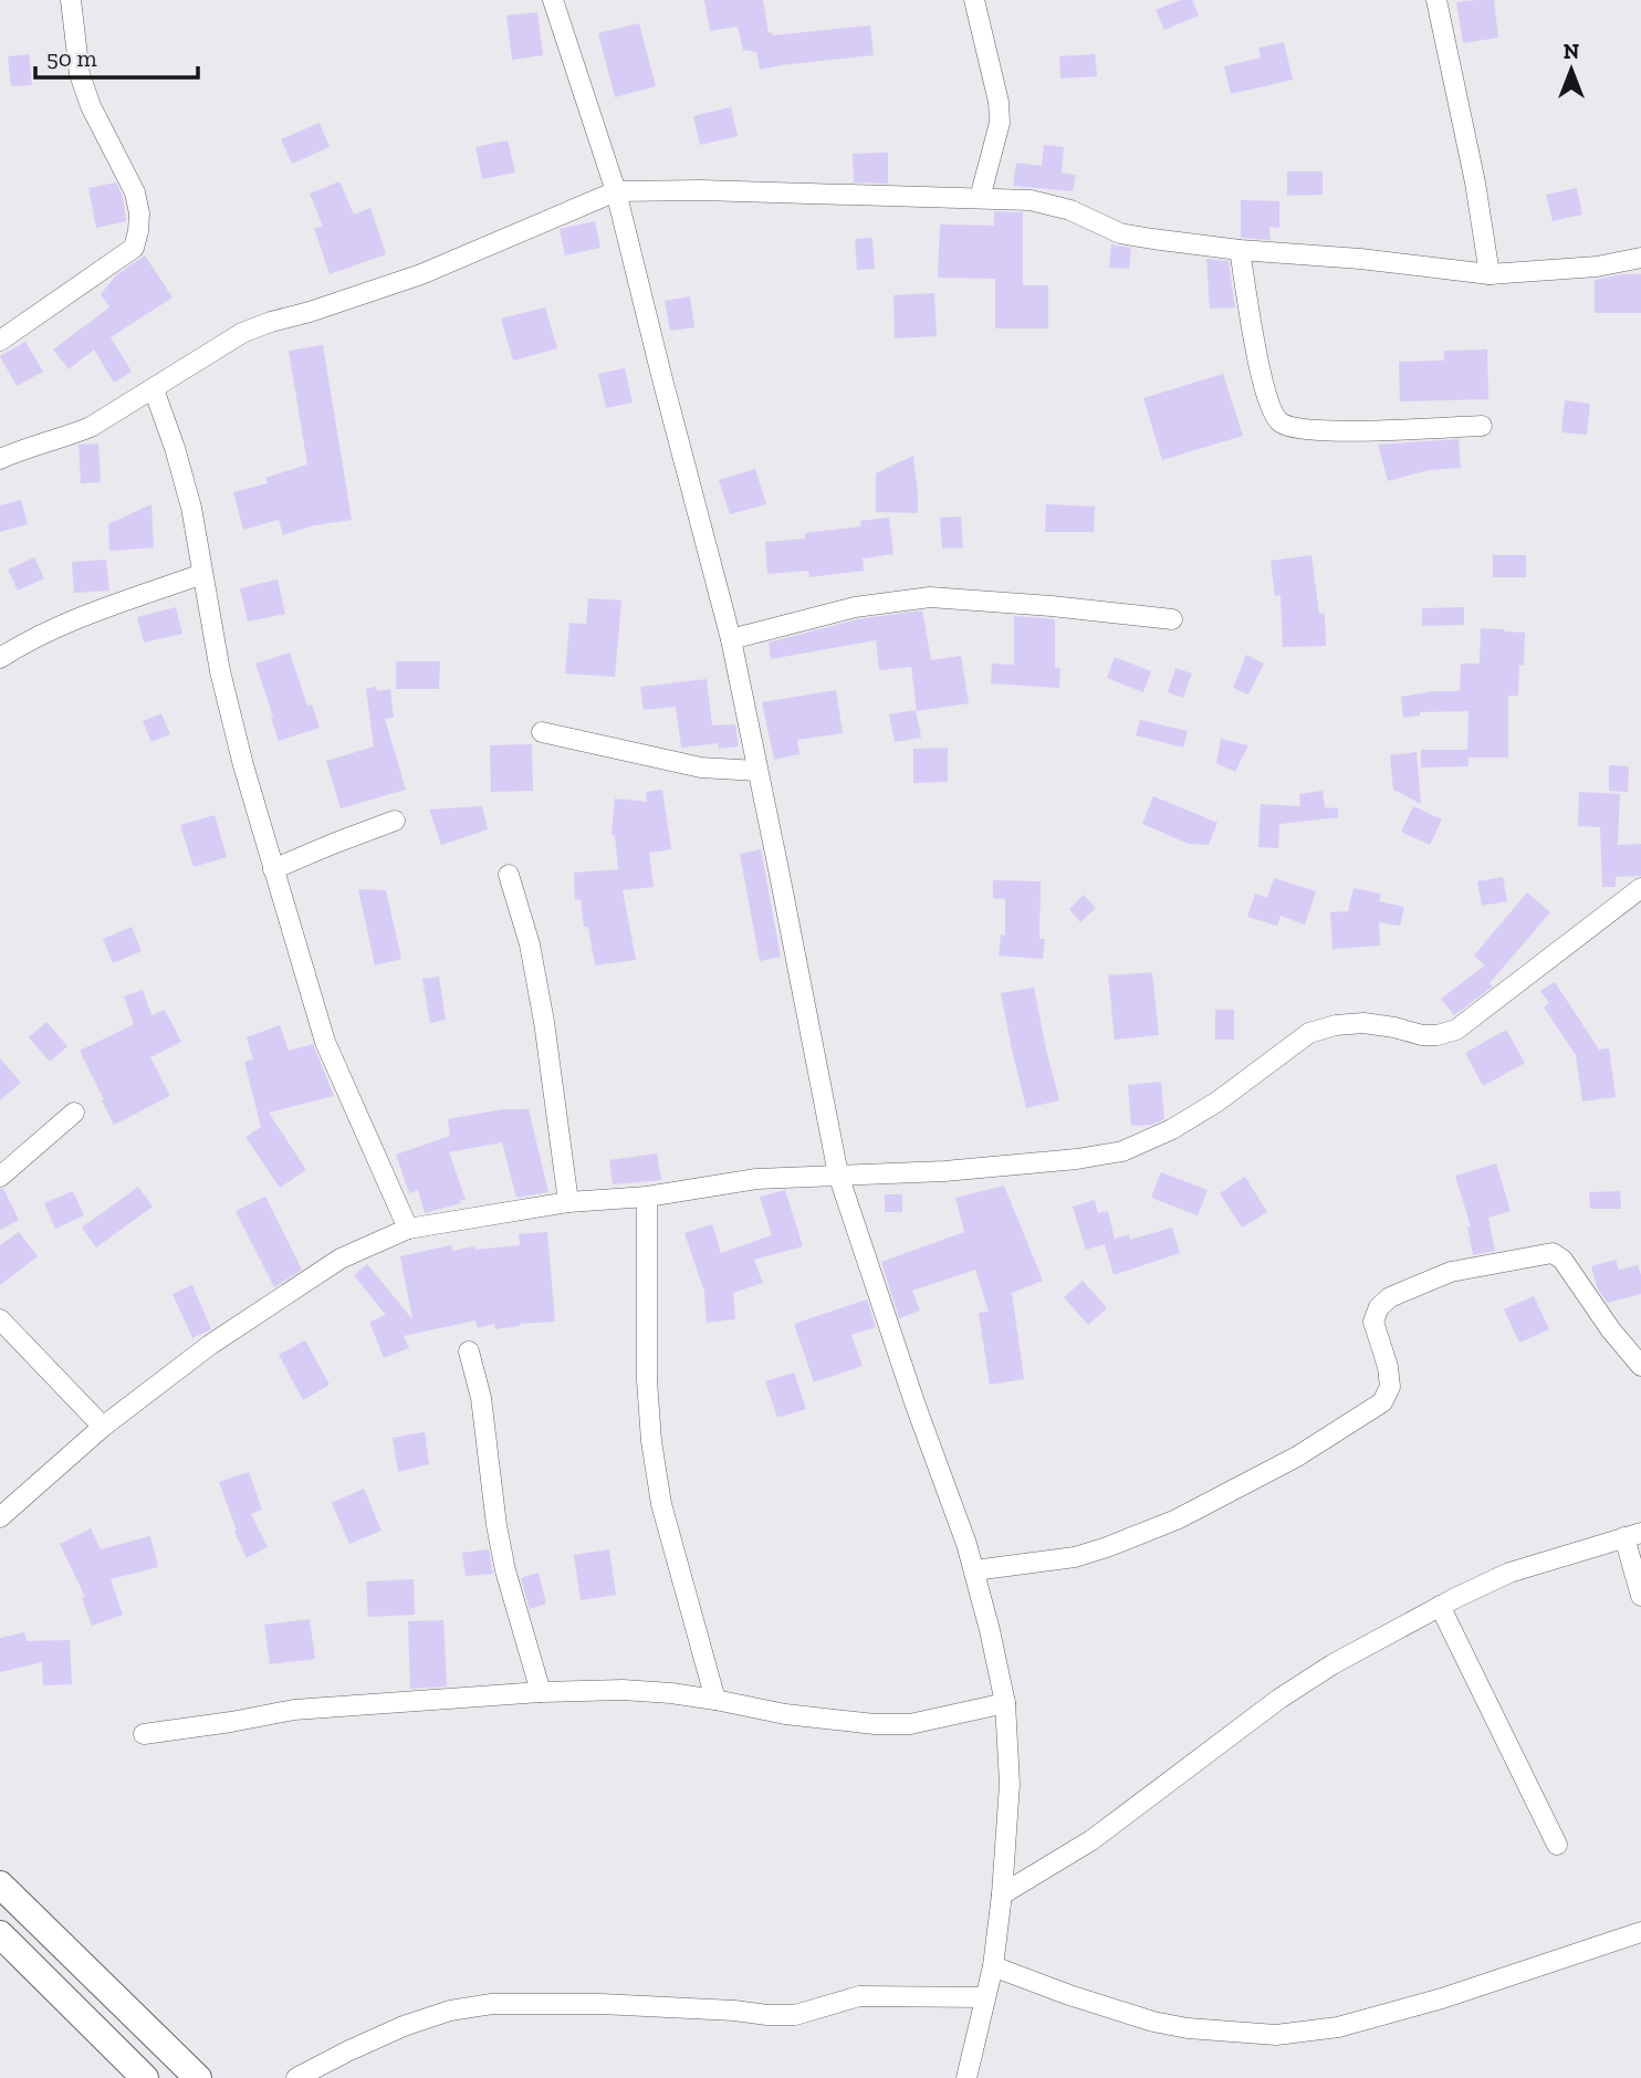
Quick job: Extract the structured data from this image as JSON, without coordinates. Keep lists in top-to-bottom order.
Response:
{
  "scale_bar": "50 m",
  "north": "top"
}
